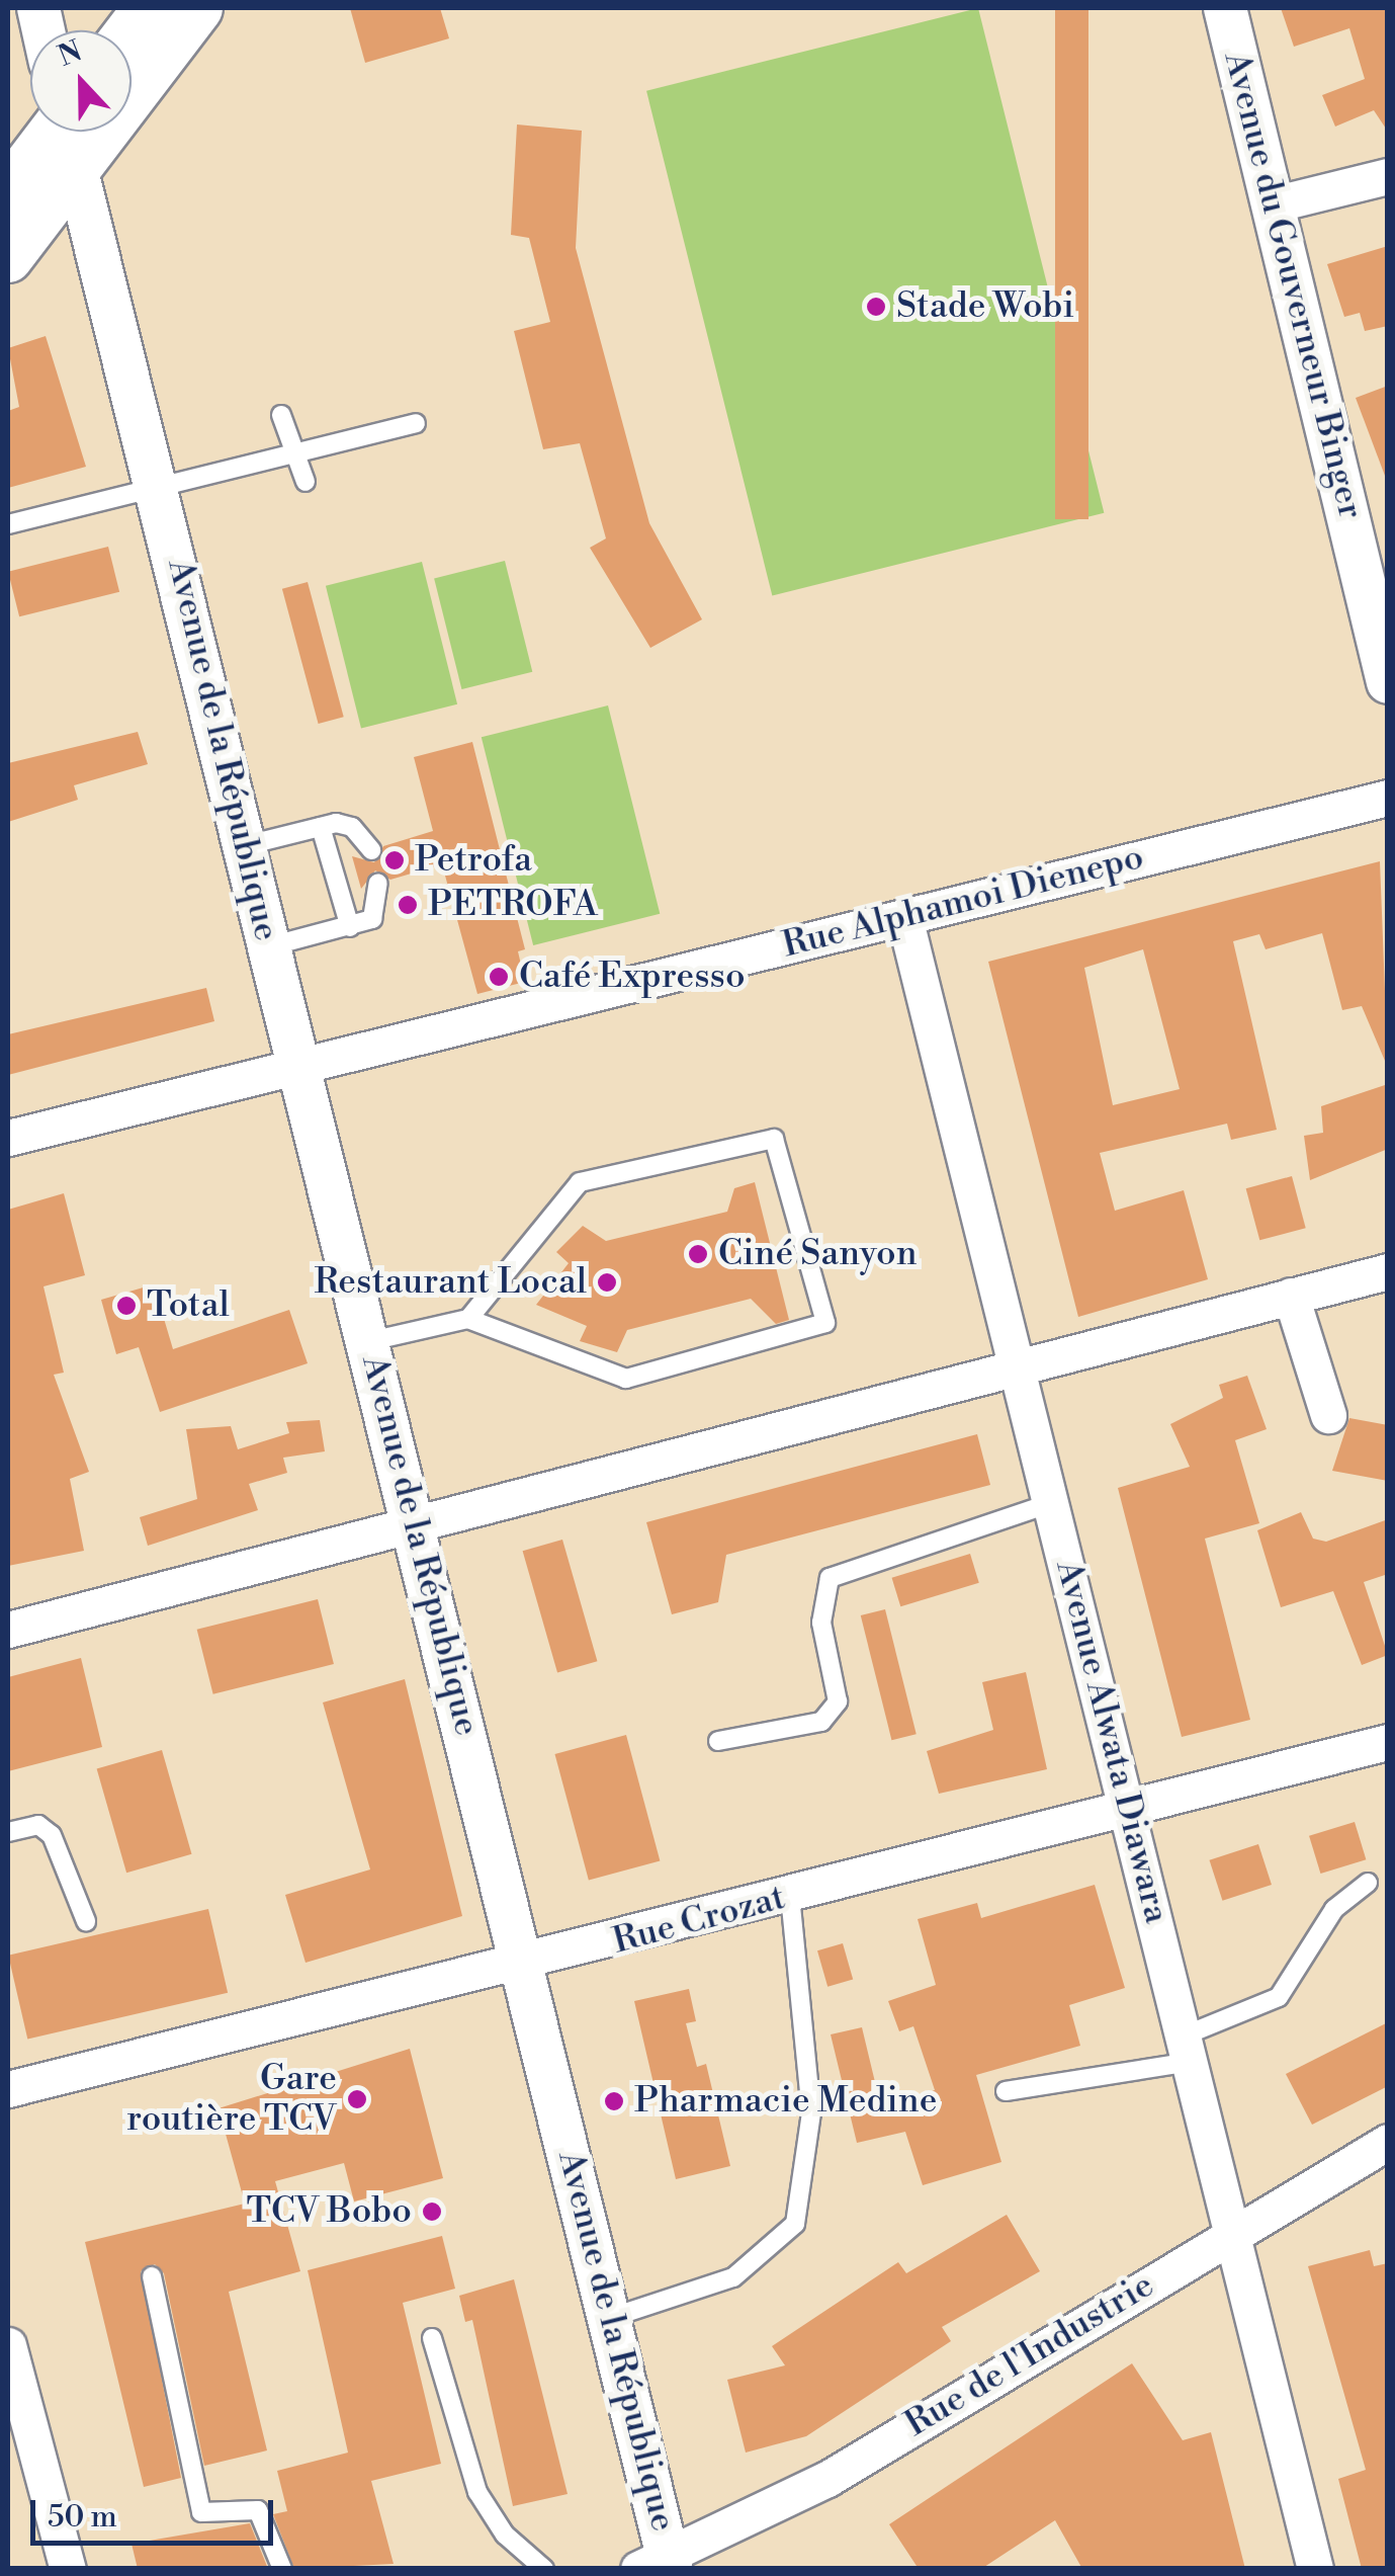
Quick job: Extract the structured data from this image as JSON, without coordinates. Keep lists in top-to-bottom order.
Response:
{
  "streets": {
    "street": [
      "Avenue du Gouverneur Binger",
      "Avenue de la République",
      "Rue Alphamoi Dienepo",
      "Avenue Alwata Diawara",
      "Rue Crozat",
      "Rue de l'Industrie"
    ]
  },
  "crossings": [
    ["Avenue de la République", "Rue Alphamoi Dienepo"],
    ["Avenue de la République", "Rue Crozat"],
    ["Avenue de la République", "Rue de l'Industrie"],
    ["Rue Alphamoi Dienepo", "Avenue Alwata Diawara"],
    ["Avenue Alwata Diawara", "Rue Crozat"],
    ["Avenue Alwata Diawara", "Rue de l'Industrie"]
  ],
  "places": [
    "Stade Wobi",
    "Petrofa",
    "PETROFA",
    "Café Expresso",
    "Ciné Sanyon",
    "Restaurant Local",
    "Total",
    "Gare routière TCV",
    "Pharmacie Medine",
    "TCV Bobo"
  ],
  "scale_bar": "50 m",
  "north": "top"
}
